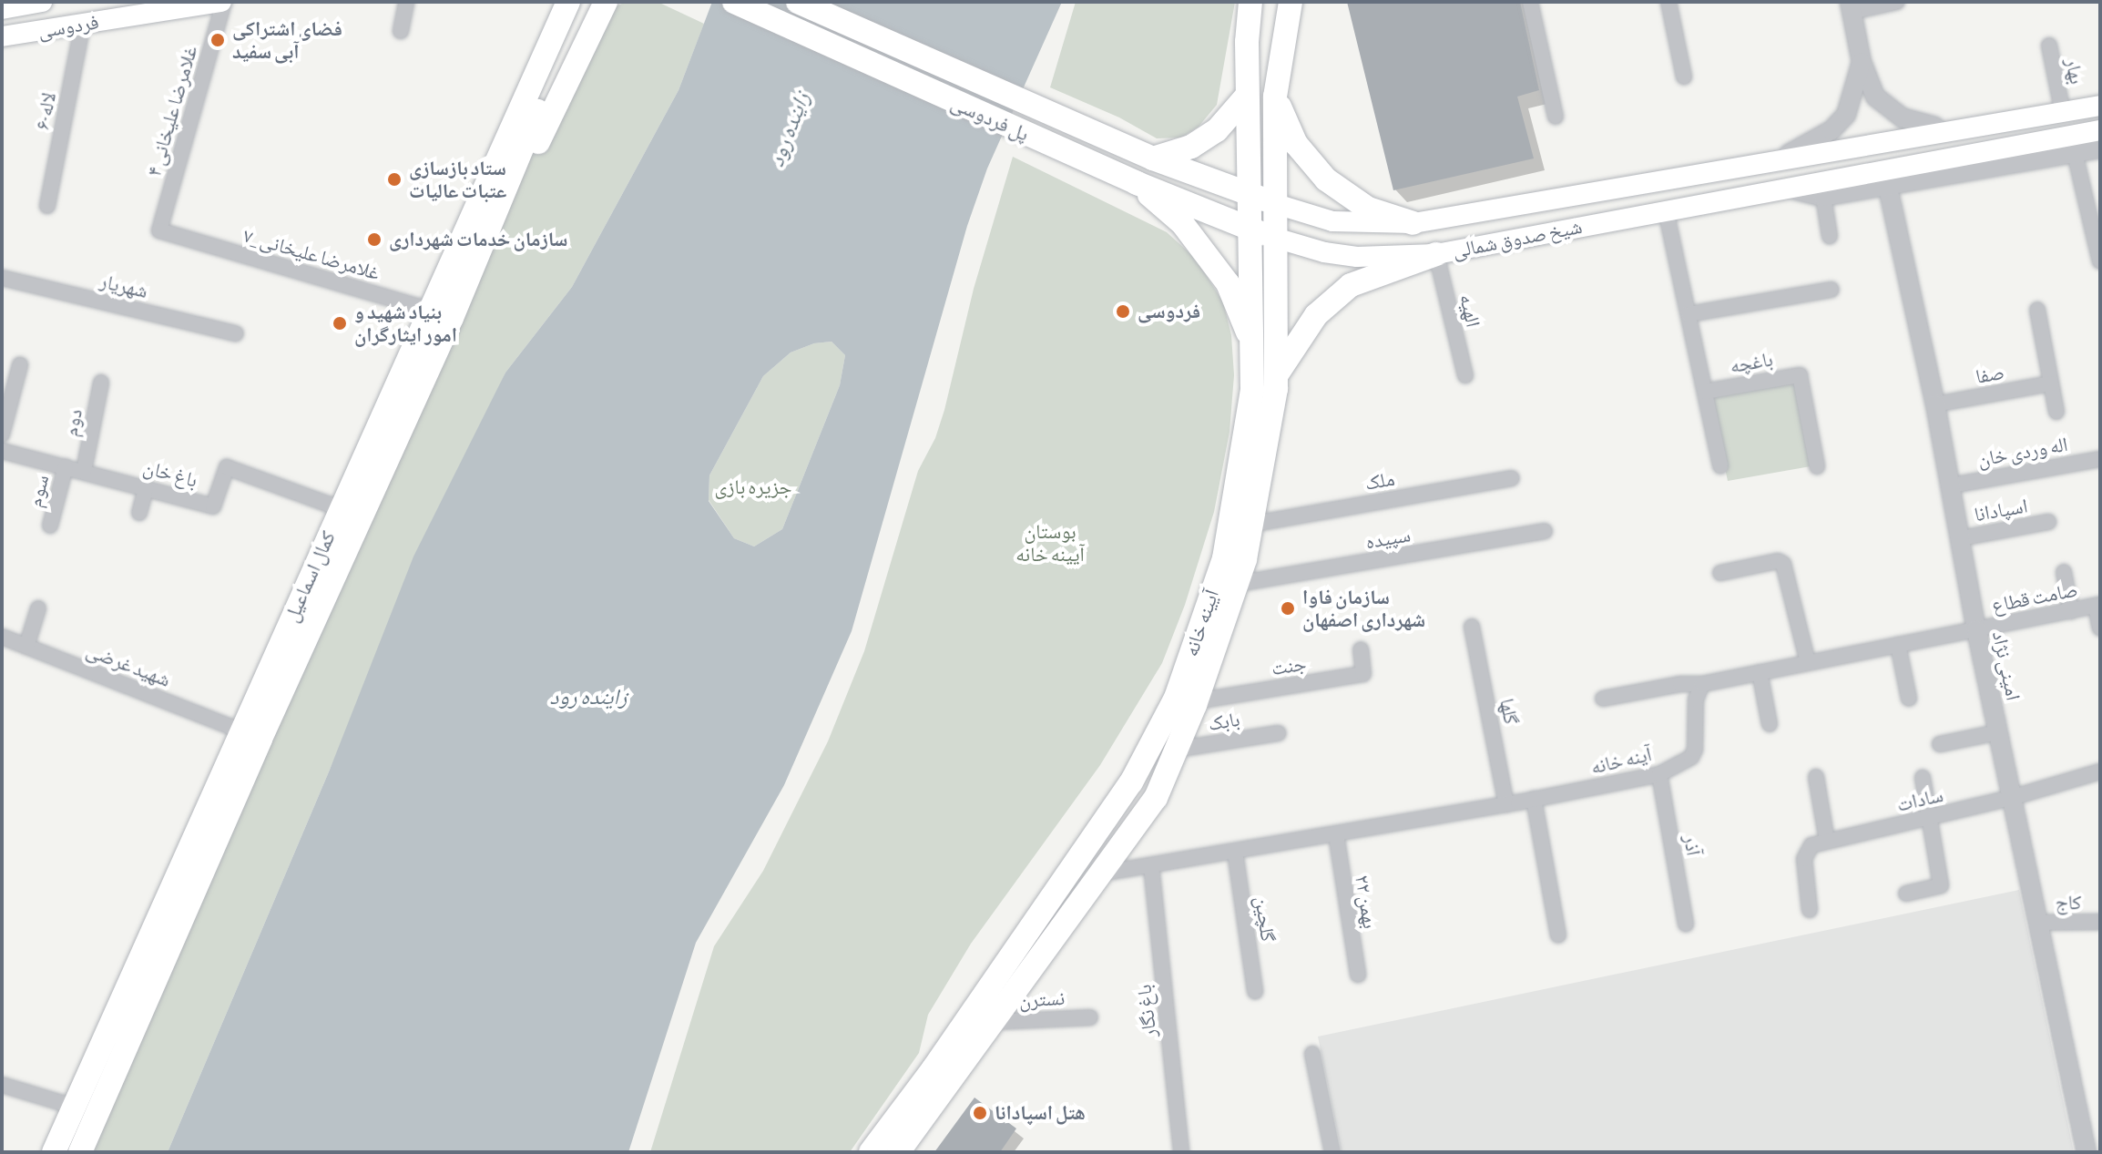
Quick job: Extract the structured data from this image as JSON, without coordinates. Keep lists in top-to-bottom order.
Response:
{
  "streets": {
    "main road": [
      "فردوسی",
      "پل فردوسی",
      "شیخ صدوق شمالی",
      "کمال اسماعیل",
      "آیینه خانه"
    ],
    "street": [
      "بهار",
      "۶-لاله",
      "۴ غلامرضا علیخانی",
      "۷_غلامرضا علیخانی",
      "شهریار",
      "الهیه",
      "باغچه",
      "صفا",
      "دوم",
      "اله وردی خان",
      "باغ خان",
      "ملک",
      "سوم",
      "اسپادانا",
      "سپیده",
      "صامت قطاع",
      "شهید غرضی",
      "جنت",
      "امینی نژاد",
      "گلها",
      "بابک",
      "آینه خانه",
      "سادات",
      "آذر",
      "۲۲ بهمن",
      "کاج",
      "گلچین",
      "نسترن",
      "باغ نگار"
    ]
  },
  "crossings": [
    ["فردوسی", "۶-لاله"],
    ["فردوسی", "۴ غلامرضا علیخانی"],
    ["بهار", "شیخ صدوق شمالی"],
    ["۴ غلامرضا علیخانی", "۷_غلامرضا علیخانی"],
    ["پل فردوسی", "شیخ صدوق شمالی"],
    ["پل فردوسی", "آیینه خانه"],
    ["شیخ صدوق شمالی", "الهیه"],
    ["شیخ صدوق شمالی", "باغچه"],
    ["شیخ صدوق شمالی", "آیینه خانه"],
    ["شیخ صدوق شمالی", "امینی نژاد"],
    ["۷_غلامرضا علیخانی", "کمال اسماعیل"],
    ["صفا", "امینی نژاد"],
    ["دوم", "باغ خان"],
    ["اله وردی خان", "امینی نژاد"],
    ["باغ خان", "سوم"],
    ["باغ خان", "کمال اسماعیل"],
    ["ملک", "آیینه خانه"],
    ["اسپادانا", "امینی نژاد"],
    ["سپیده", "آیینه خانه"],
    ["کمال اسماعیل", "شهید غرضی"],
    ["صامت قطاع", "امینی نژاد"],
    ["آیینه خانه", "جنت"],
    ["آیینه خانه", "بابک"],
    ["آیینه خانه", "آینه خانه"],
    ["آیینه خانه", "نسترن"],
    ["امینی نژاد", "سادات"],
    ["امینی نژاد", "کاج"],
    ["گلها", "آینه خانه"],
    ["آینه خانه", "آذر"],
    ["آینه خانه", "۲۲ بهمن"],
    ["آینه خانه", "گلچین"],
    ["آینه خانه", "باغ نگار"]
  ],
  "water": ["زاینده رود"],
  "parks": ["جزیره بازی", "بوستان آیینه خانه"],
  "places": [
    "فضای اشتراکی آبی سفید",
    "ستاد بازسازی عتبات عالیات",
    "سازمان خدمات شهرداری",
    "فردوسی",
    "بنیاد شهید و امور ایثارگران",
    "سازمان فاوا شهرداری اصفهان",
    "هتل اسپادانا"
  ]
}
